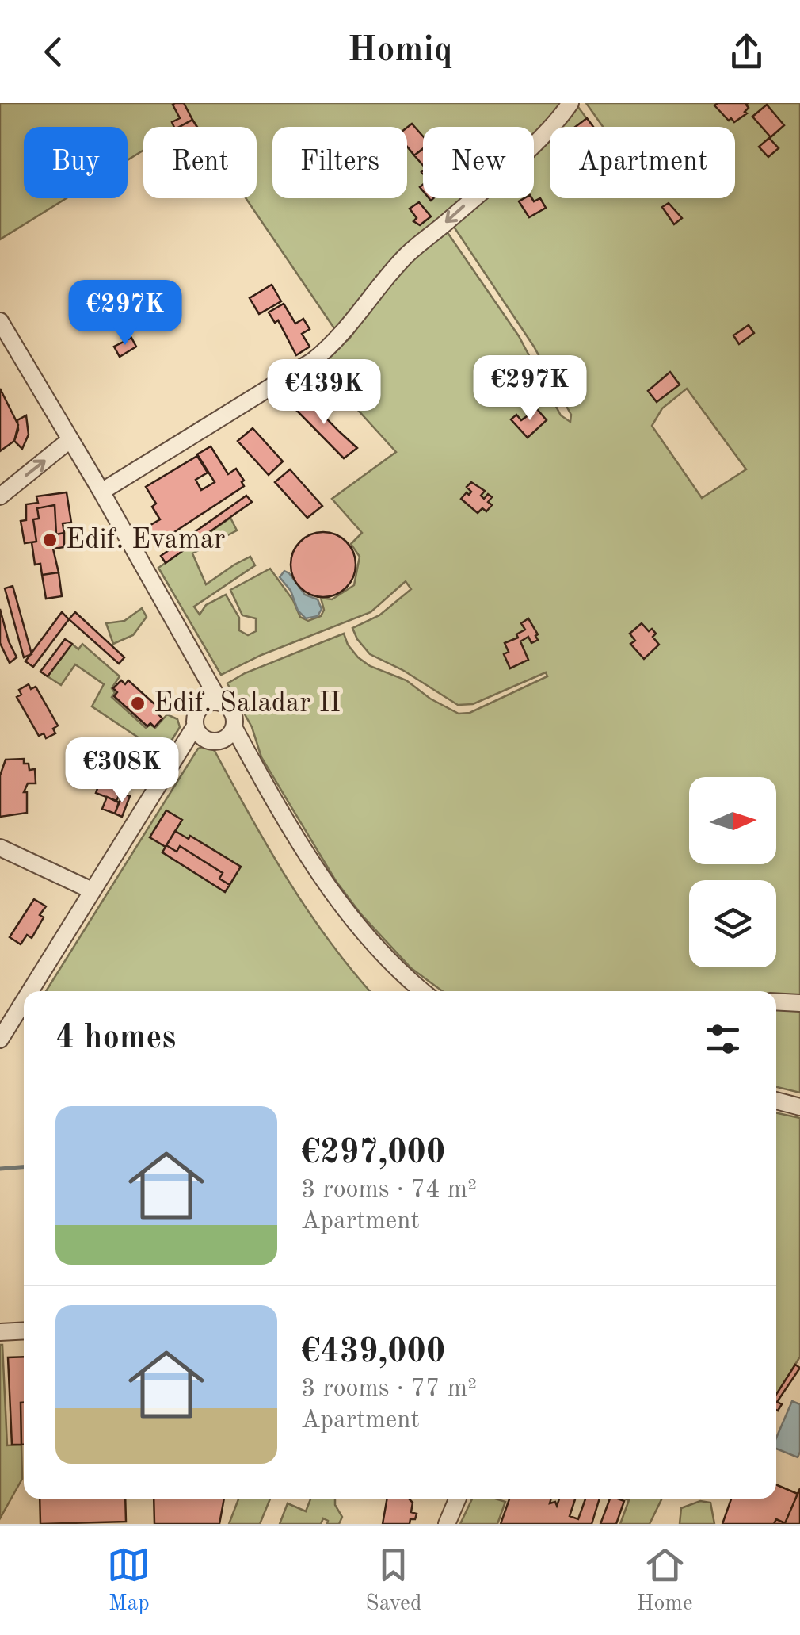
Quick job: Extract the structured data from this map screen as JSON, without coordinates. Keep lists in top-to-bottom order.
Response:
{
  "places": ["Edif. Evamar", "Edif. Saladar II"],
  "north": "right",
  "page": {
    "header": "Homiq",
    "chip": [
      "Buy",
      "Rent",
      "Filters",
      "New",
      "Apartment"
    ],
    "price": [
      "€297K",
      "€297K",
      "€439K",
      "€308K"
    ],
    "heading": "4 homes",
    "list": [
      {
        "name": "€297,000",
        "note": "3 rooms · 74 m² · Apartment"
      },
      {
        "name": "€439,000",
        "note": "3 rooms · 77 m² · Apartment"
      }
    ],
    "tabs": ["Map", "Saved", "Home"]
  }
}
